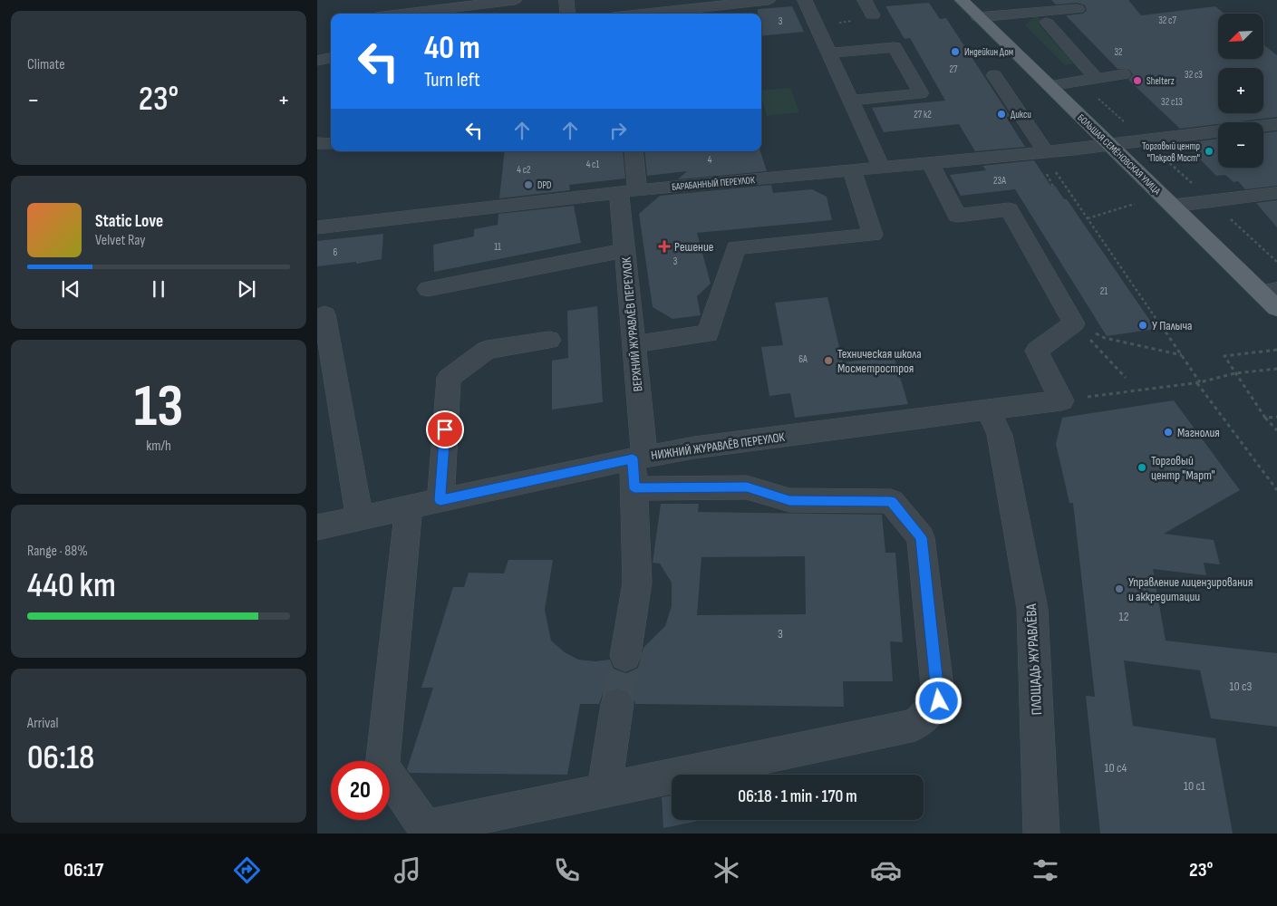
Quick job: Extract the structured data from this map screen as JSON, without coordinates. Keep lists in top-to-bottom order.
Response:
{
  "streets": {
    "main road": ["БОЛЬШАЯ СЕМЁНОВСКАЯ УЛИЦА"],
    "street": [
      "БАРАБАННЫЙ ПЕРЕУЛОК",
      "ВЕРХНИЙ ЖУРАВЛЁВ ПЕРЕУЛОК",
      "НИЖНИЙ ЖУРАВЛЁВ ПЕРЕУЛОК",
      "ПЛОЩАДЬ ЖУРАВЛЁВА"
    ]
  },
  "crossings": [
    ["БОЛЬШАЯ СЕМЁНОВСКАЯ УЛИЦА", "БАРАБАННЫЙ ПЕРЕУЛОК"],
    ["БАРАБАННЫЙ ПЕРЕУЛОК", "ВЕРХНИЙ ЖУРАВЛЁВ ПЕРЕУЛОК"],
    ["ВЕРХНИЙ ЖУРАВЛЁВ ПЕРЕУЛОК", "НИЖНИЙ ЖУРАВЛЁВ ПЕРЕУЛОК"],
    ["НИЖНИЙ ЖУРАВЛЁВ ПЕРЕУЛОК", "ПЛОЩАДЬ ЖУРАВЛЁВА"]
  ],
  "places": {
    "other": [
      "Индейкин Дом",
      "Shelterz",
      "Дикси",
      "Торговый центр \"Покров Мост\"",
      "DPD",
      "У Палыча",
      "Техническая школа Мосметростроя",
      "Магнолия",
      "Торговый центр \"Март\"",
      "Управление лицензирования и аккредитации"
    ],
    "health": ["Решение"]
  },
  "house_numbers": [
    "32 c7",
    "3",
    "32",
    "27",
    "32 с3",
    "32 с13",
    "27 к2",
    "4",
    "4 с1",
    "4 с2",
    "23А",
    "11",
    "6",
    "3",
    "21",
    "6А",
    "12",
    "3",
    "10 с3",
    "10 с4",
    "10 с1"
  ],
  "north": "bottom left",
  "page": {
    "tile": [
      "Climate",
      ["13", "km/h"],
      ["Range · 88%", "440 km"],
      ["Arrival", "06:18"]
    ],
    "map_buttons": ["+", "−"],
    "turn": ["40 m", "Turn left"],
    "heat": ["−", "23°", "+"],
    "song": ["Static Love", "Velvet Ray"],
    "limit": "20",
    "trip": "06:18 · 1 min · 170 m",
    "tabs": ["06:17", "23°"]
  }
}
